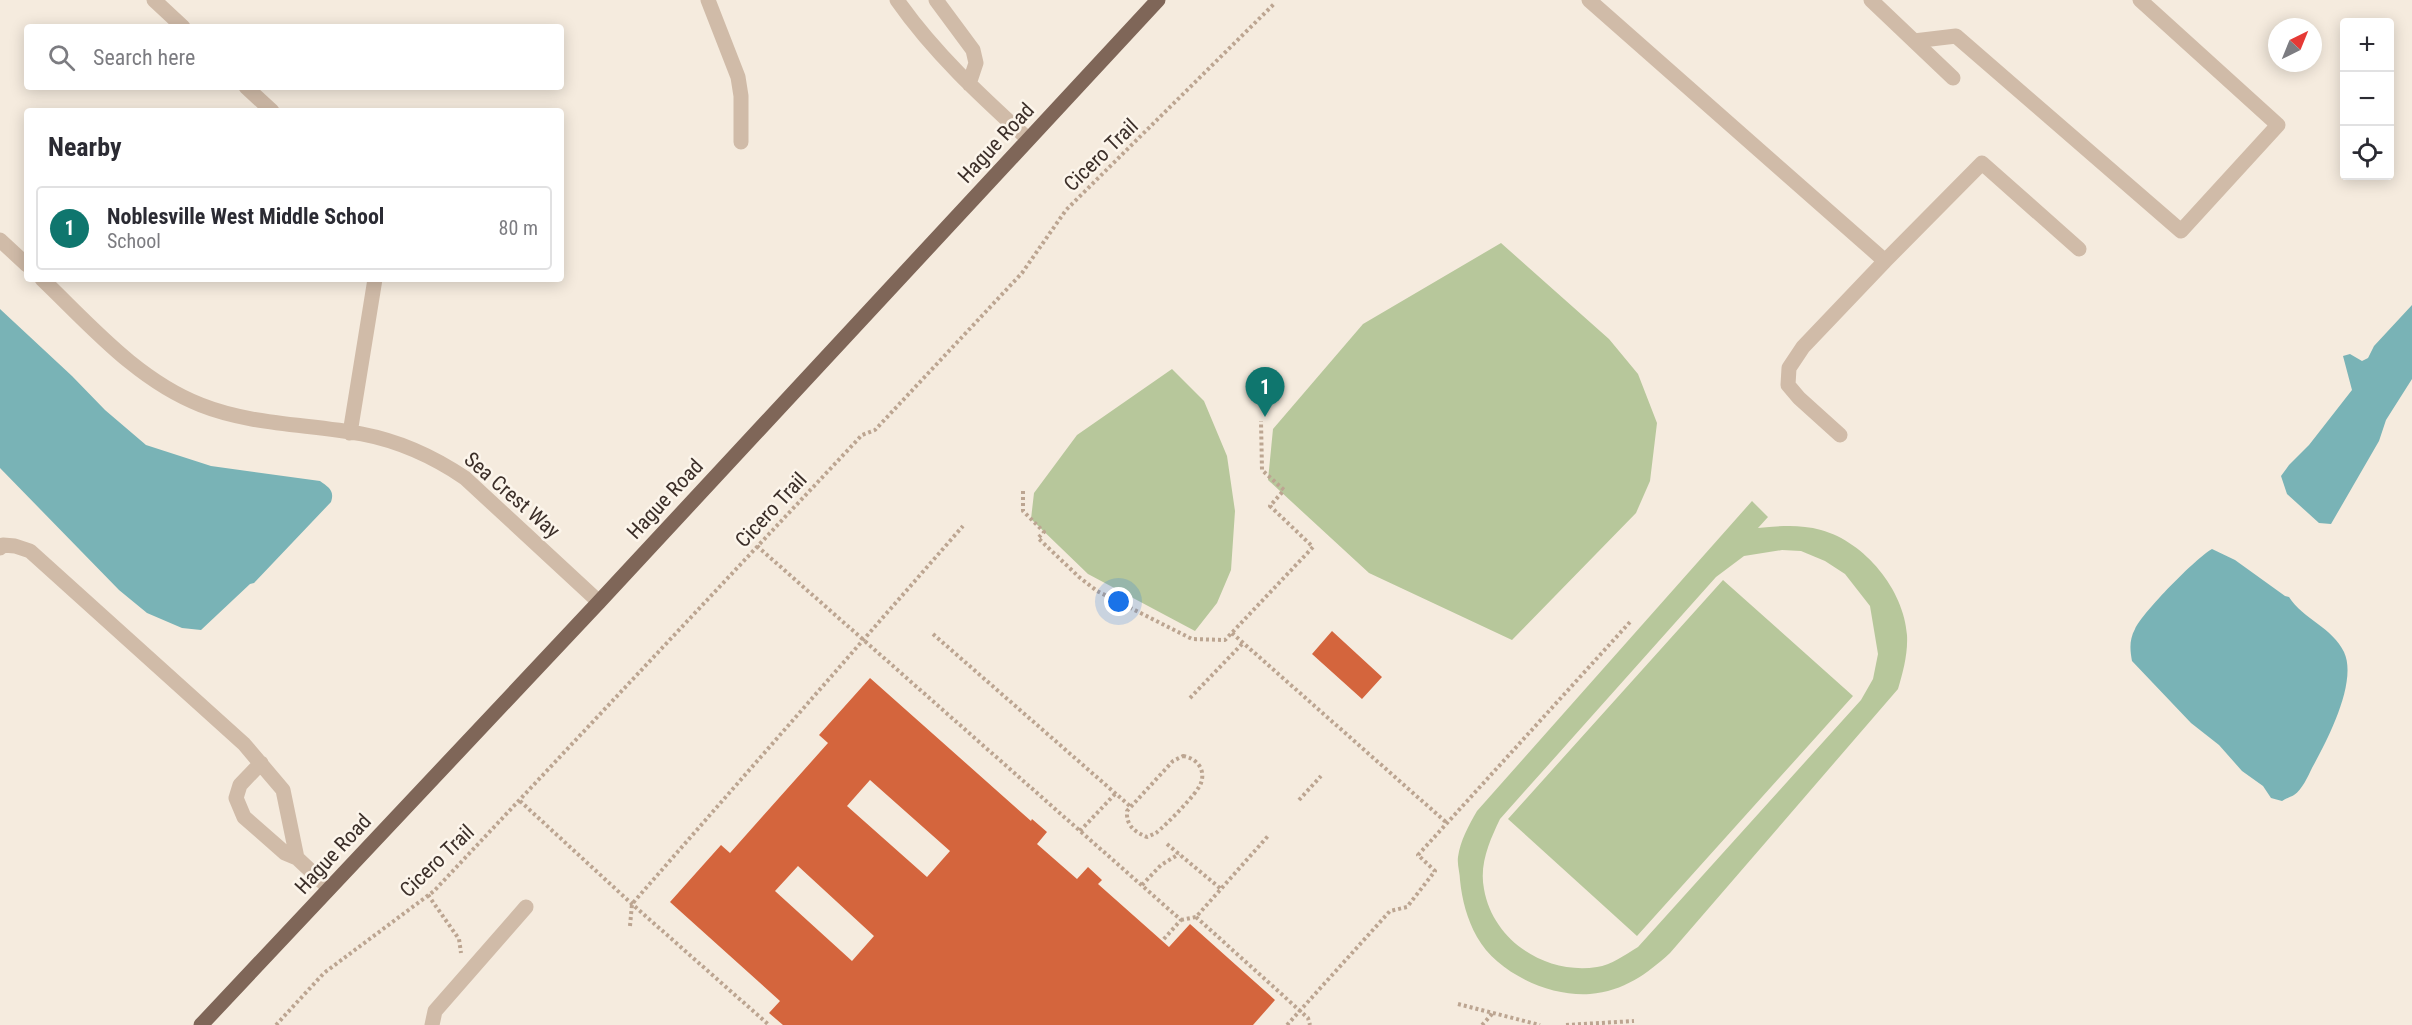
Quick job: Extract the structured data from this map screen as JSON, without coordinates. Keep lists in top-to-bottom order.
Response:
{
  "streets": {
    "main road": ["Hague Road"],
    "street": ["Sea Crest Way"],
    "path": ["Cicero Trail"]
  },
  "crossings": [
    ["Hague Road", "Sea Crest Way"]
  ],
  "north": "top right",
  "page": {
    "map_buttons": ["+", "−"],
    "search": "Search here",
    "heading": "Nearby",
    "list": [
      {
        "mark": "1",
        "name": "Noblesville West Middle School",
        "note": "School",
        "value": "80 m"
      }
    ],
    "pins": "1"
  }
}
